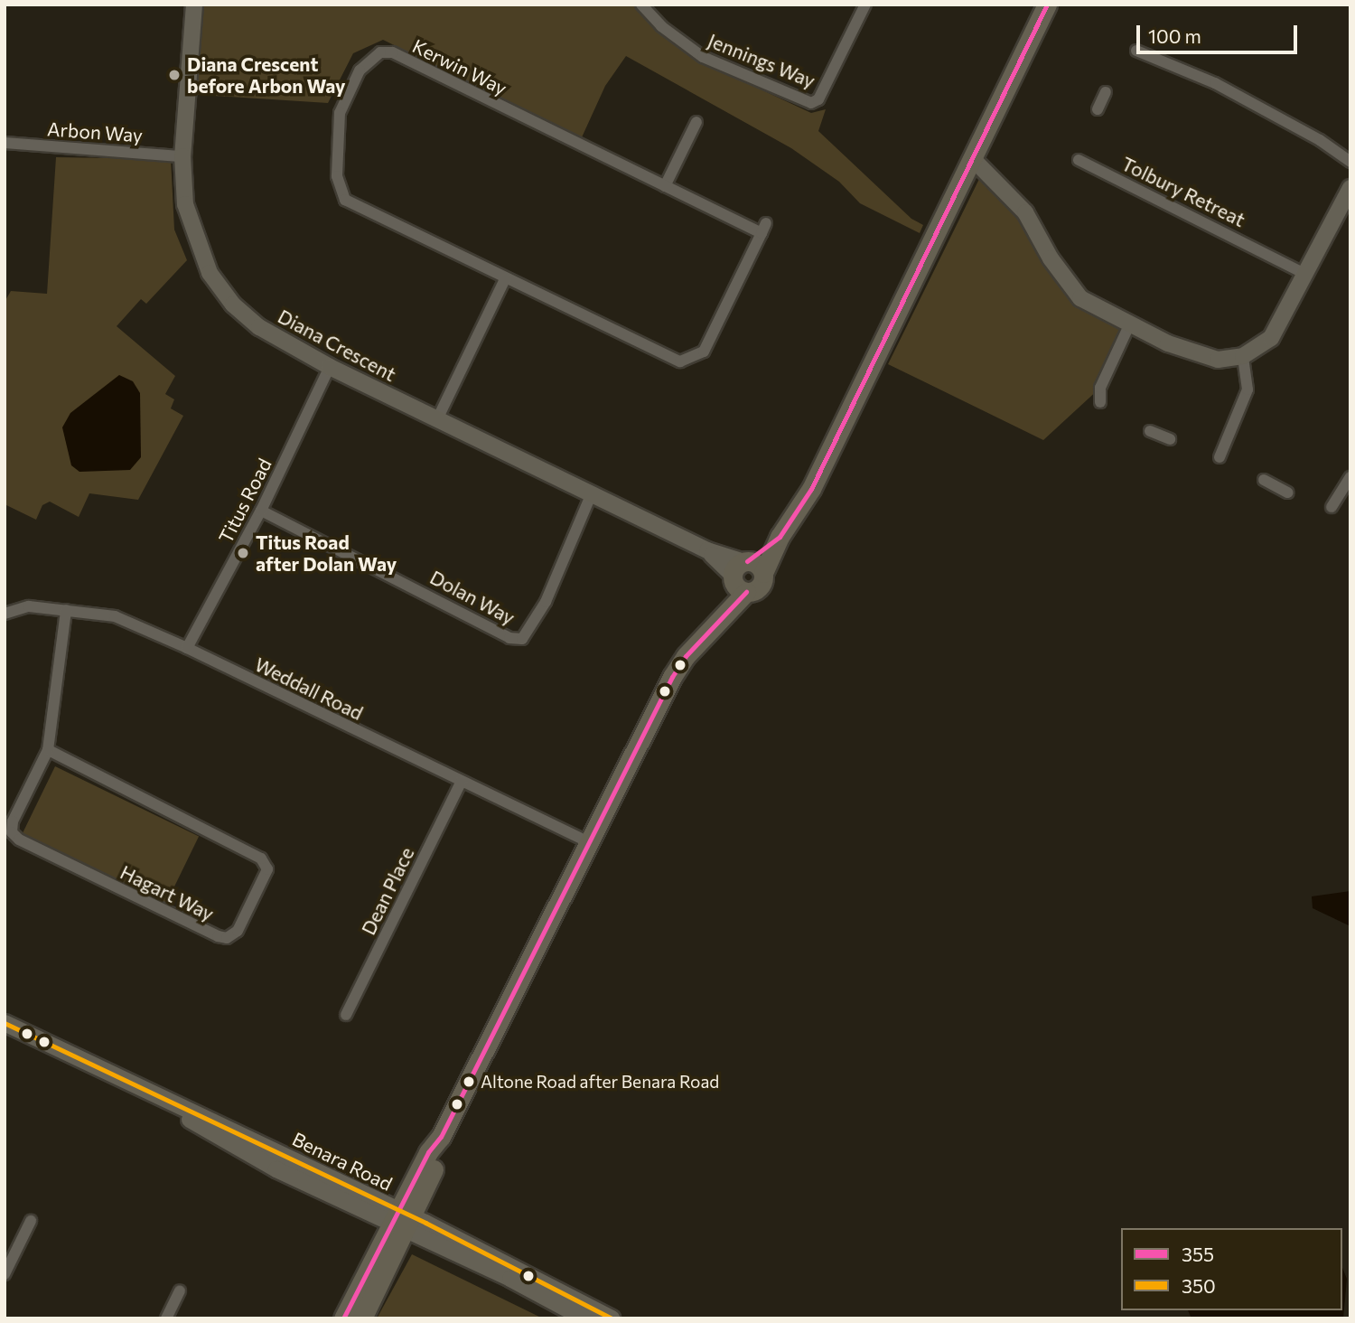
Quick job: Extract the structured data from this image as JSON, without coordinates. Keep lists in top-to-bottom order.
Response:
{
  "streets": {
    "street": [
      "Jennings Way",
      "Kerwin Way",
      "Arbon Way",
      "Tolbury Retreat",
      "Diana Crescent",
      "Titus Road",
      "Dolan Way",
      "Weddall Road",
      "Dean Place",
      "Hagart Way",
      "Benara Road"
    ]
  },
  "crossings": [
    ["Arbon Way", "Diana Crescent"],
    ["Diana Crescent", "Titus Road"],
    ["Diana Crescent", "Dolan Way"],
    ["Titus Road", "Dolan Way"],
    ["Titus Road", "Weddall Road"],
    ["Weddall Road", "Dean Place"],
    ["Weddall Road", "Hagart Way"]
  ],
  "places": ["Diana Crescent before Arbon Way", "Titus Road after Dolan Way", "Altone Road after Benara Road"],
  "lines": ["transit line 355", "transit line 350"],
  "legend": ["355", "350"],
  "scale_bar": "100 m"
}
